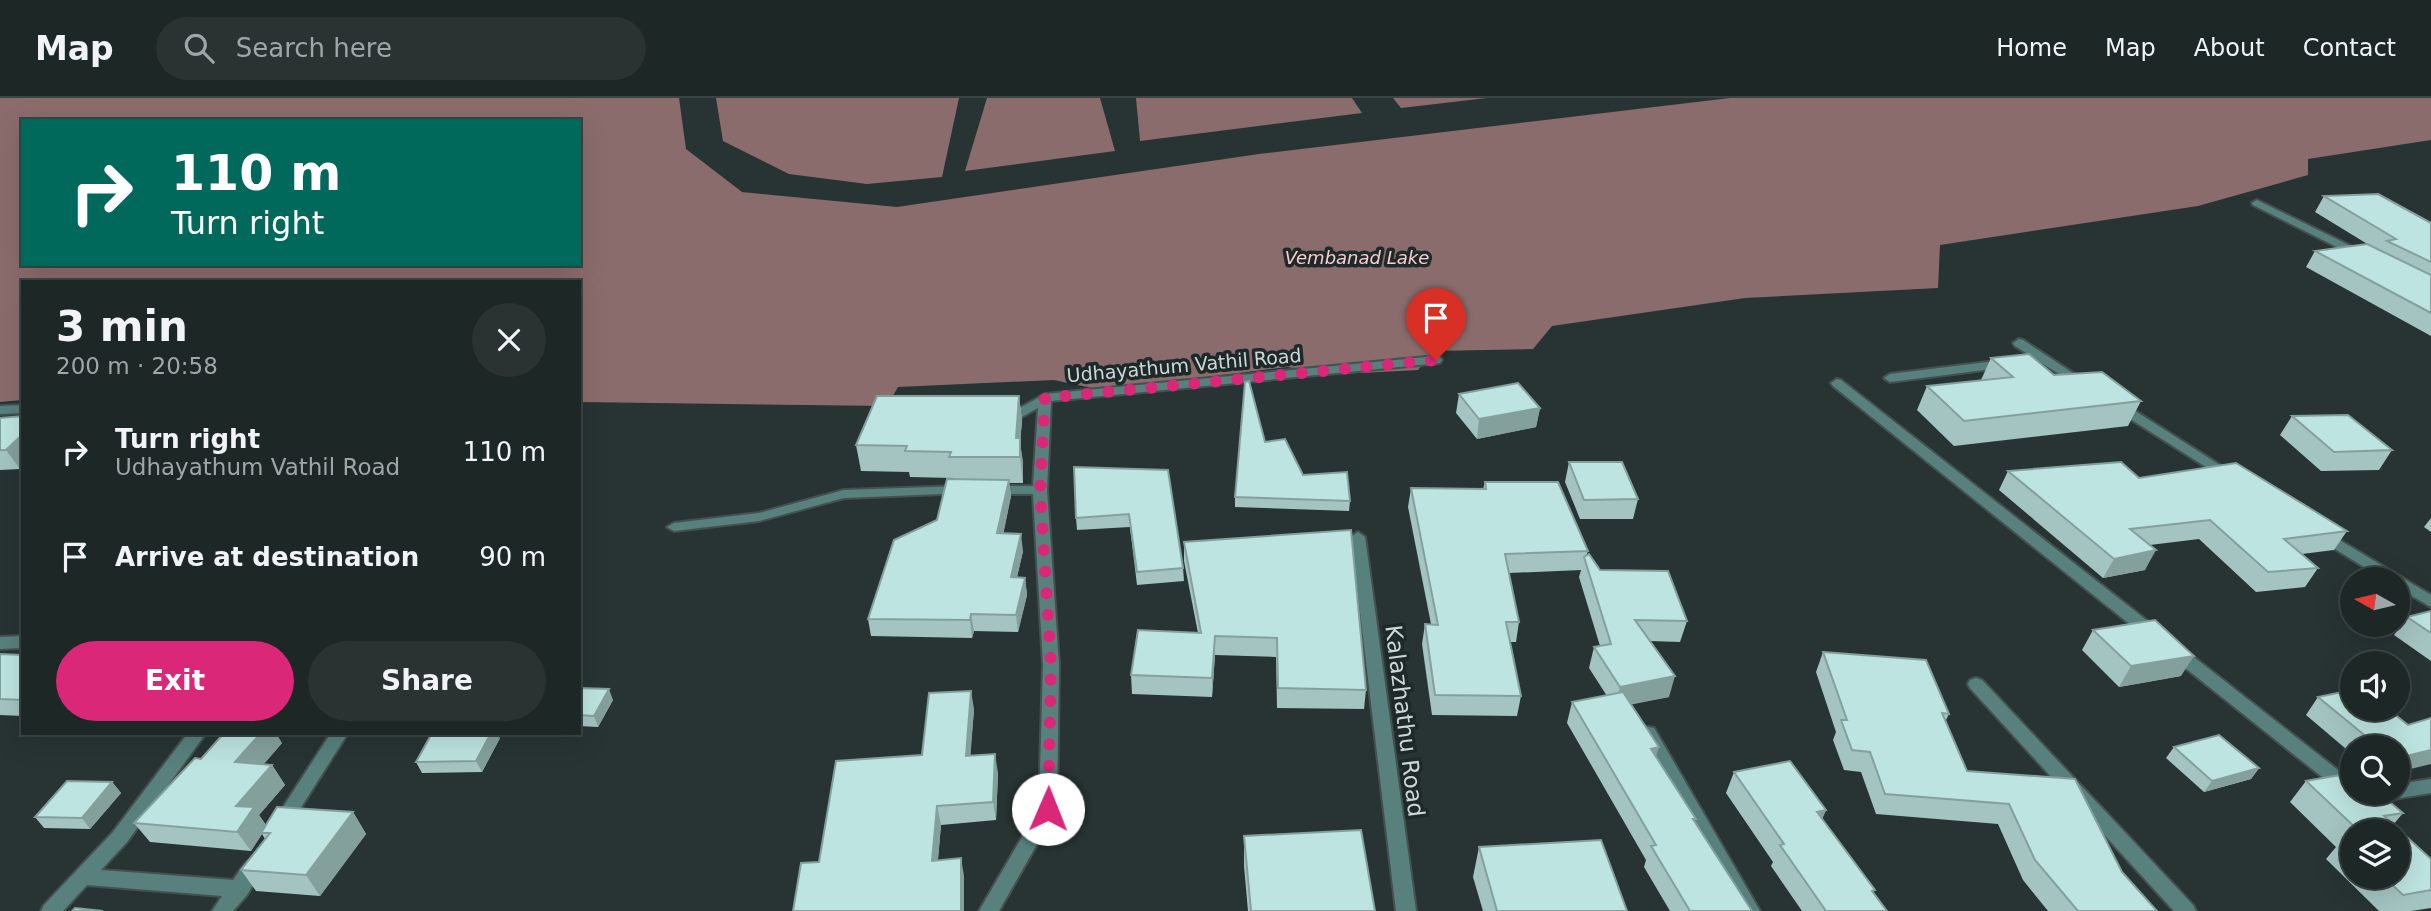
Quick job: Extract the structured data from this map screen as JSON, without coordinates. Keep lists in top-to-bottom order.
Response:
{
  "streets": {
    "street": ["Udhayathum Vathil Road", "Kalazhathu Road"]
  },
  "water": ["Vembanad Lake"],
  "north": "left",
  "page": {
    "header": "Map",
    "search": "Search here",
    "nav": [
      "Home",
      "Map",
      "About",
      "Contact"
    ],
    "turn": ["110 m", "Turn right"],
    "heading": ["3 min", "200 m · 20:58"],
    "list": [
      {
        "name": "Turn right",
        "note": "Udhayathum Vathil Road",
        "value": "110 m"
      },
      {
        "name": "Arrive at destination",
        "value": "90 m"
      }
    ],
    "buttons": ["Exit", "Share"]
  }
}
